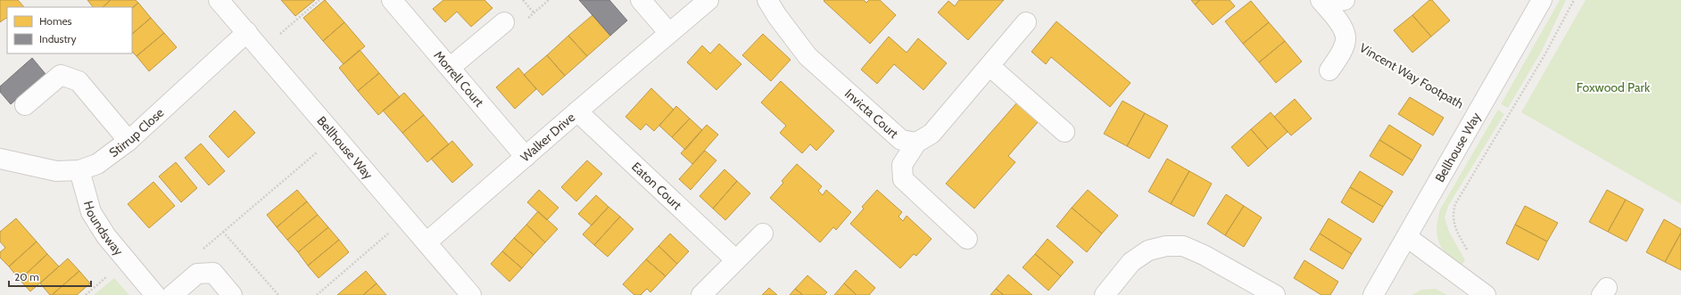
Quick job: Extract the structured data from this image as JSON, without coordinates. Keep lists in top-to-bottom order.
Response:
{
  "streets": {
    "street": [
      "Morrell Court",
      "Invicta Court",
      "Stirrup Close",
      "Walker Drive",
      "Bellhouse Way",
      "Eaton Court",
      "Houndsway"
    ],
    "path": ["Vincent Way Footpath"]
  },
  "crossings": [
    ["Vincent Way Footpath", "Bellhouse Way"],
    ["Morrell Court", "Walker Drive"],
    ["Stirrup Close", "Bellhouse Way"],
    ["Stirrup Close", "Houndsway"],
    ["Walker Drive", "Bellhouse Way"],
    ["Walker Drive", "Eaton Court"]
  ],
  "parks": ["Foxwood Park"],
  "legend": ["Homes", "Industry"],
  "scale_bar": "20 m"
}
